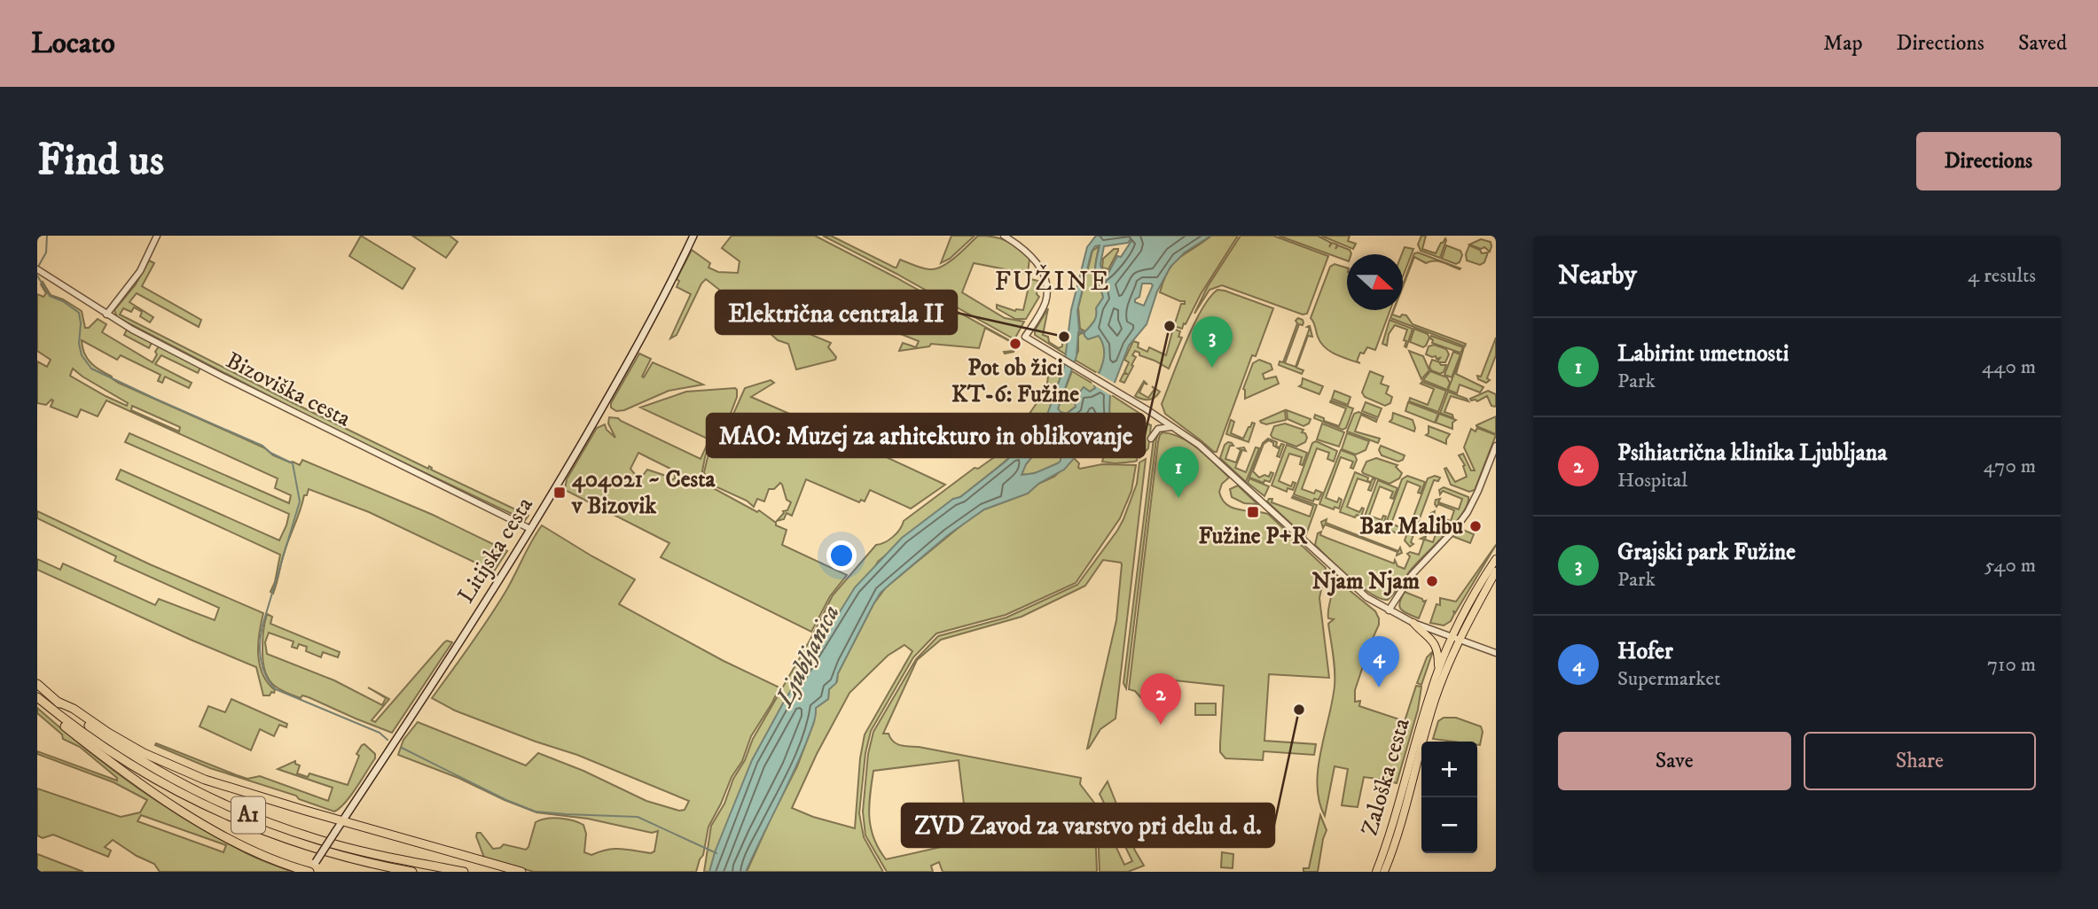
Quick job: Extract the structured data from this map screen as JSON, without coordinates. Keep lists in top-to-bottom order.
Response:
{
  "streets": {
    "highway": ["A1"],
    "main road": ["Litijska cesta", "Zaloška cesta"],
    "street": ["Bizoviška cesta"]
  },
  "crossings": [
    ["Bizoviška cesta", "Litijska cesta"]
  ],
  "districts": ["FUŽINE"],
  "water": ["Ljubljanica"],
  "places": {
    "other": [
      "MAO: Muzej za arhitekturo in oblikovanje",
      "Električna centrala II",
      "Pot ob žici KT-6: Fužine",
      "Bar Malibu",
      "Njam Njam",
      "ZVD Zavod za varstvo pri delu d. d."
    ],
    "transit": ["404021 ~ Cesta v Bizovik", "Fužine P+R"]
  },
  "north": "right",
  "page": {
    "header": "Locato",
    "nav": ["Map", "Directions", "Saved"],
    "buttons": [
      "Directions",
      ["Save", "Share"]
    ],
    "title": "Find us",
    "heading": ["Nearby", "4 results"],
    "pins": [
      "3",
      "1",
      "4",
      "2"
    ],
    "list": [
      {
        "mark": "1",
        "name": "Labirint umetnosti",
        "note": "Park",
        "value": "440 m"
      },
      {
        "mark": "2",
        "name": "Psihiatrična klinika Ljubljana",
        "note": "Hospital",
        "value": "470 m"
      },
      {
        "mark": "3",
        "name": "Grajski park Fužine",
        "note": "Park",
        "value": "540 m"
      },
      {
        "mark": "4",
        "name": "Hofer",
        "note": "Supermarket",
        "value": "710 m"
      }
    ],
    "map_buttons": ["+", "−"]
  }
}
